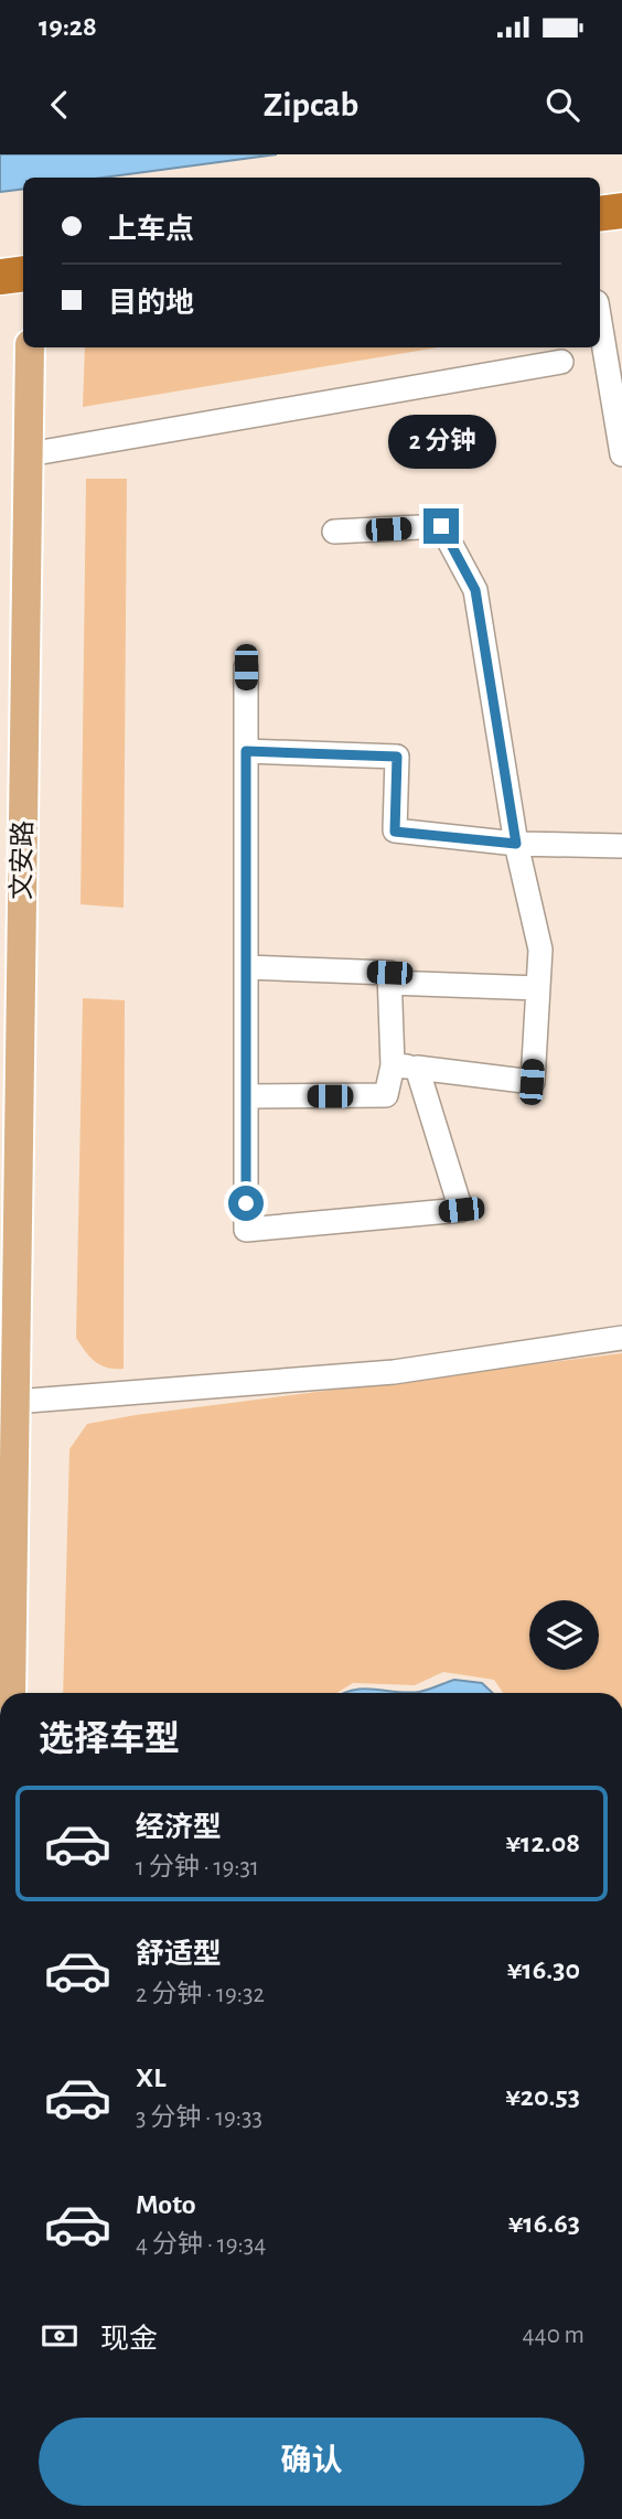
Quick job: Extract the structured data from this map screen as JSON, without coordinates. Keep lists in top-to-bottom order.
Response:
{
  "streets": {
    "main road": ["文安路"]
  },
  "page": {
    "status": "19:28",
    "header": "Zipcab",
    "banner": ["上车点", "目的地"],
    "bubble": "2 分钟",
    "heading": "选择车型",
    "list": [
      {
        "name": "经济型",
        "note": "1 分钟 · 19:31",
        "value": "¥12.08"
      },
      {
        "name": "舒适型",
        "note": "2 分钟 · 19:32",
        "value": "¥16.30"
      },
      {
        "name": "XL",
        "note": "3 分钟 · 19:33",
        "value": "¥20.53"
      },
      {
        "name": "Moto",
        "note": "4 分钟 · 19:34",
        "value": "¥16.63"
      }
    ],
    "pay": ["现金", "440 m"],
    "buttons": "确认"
  }
}
